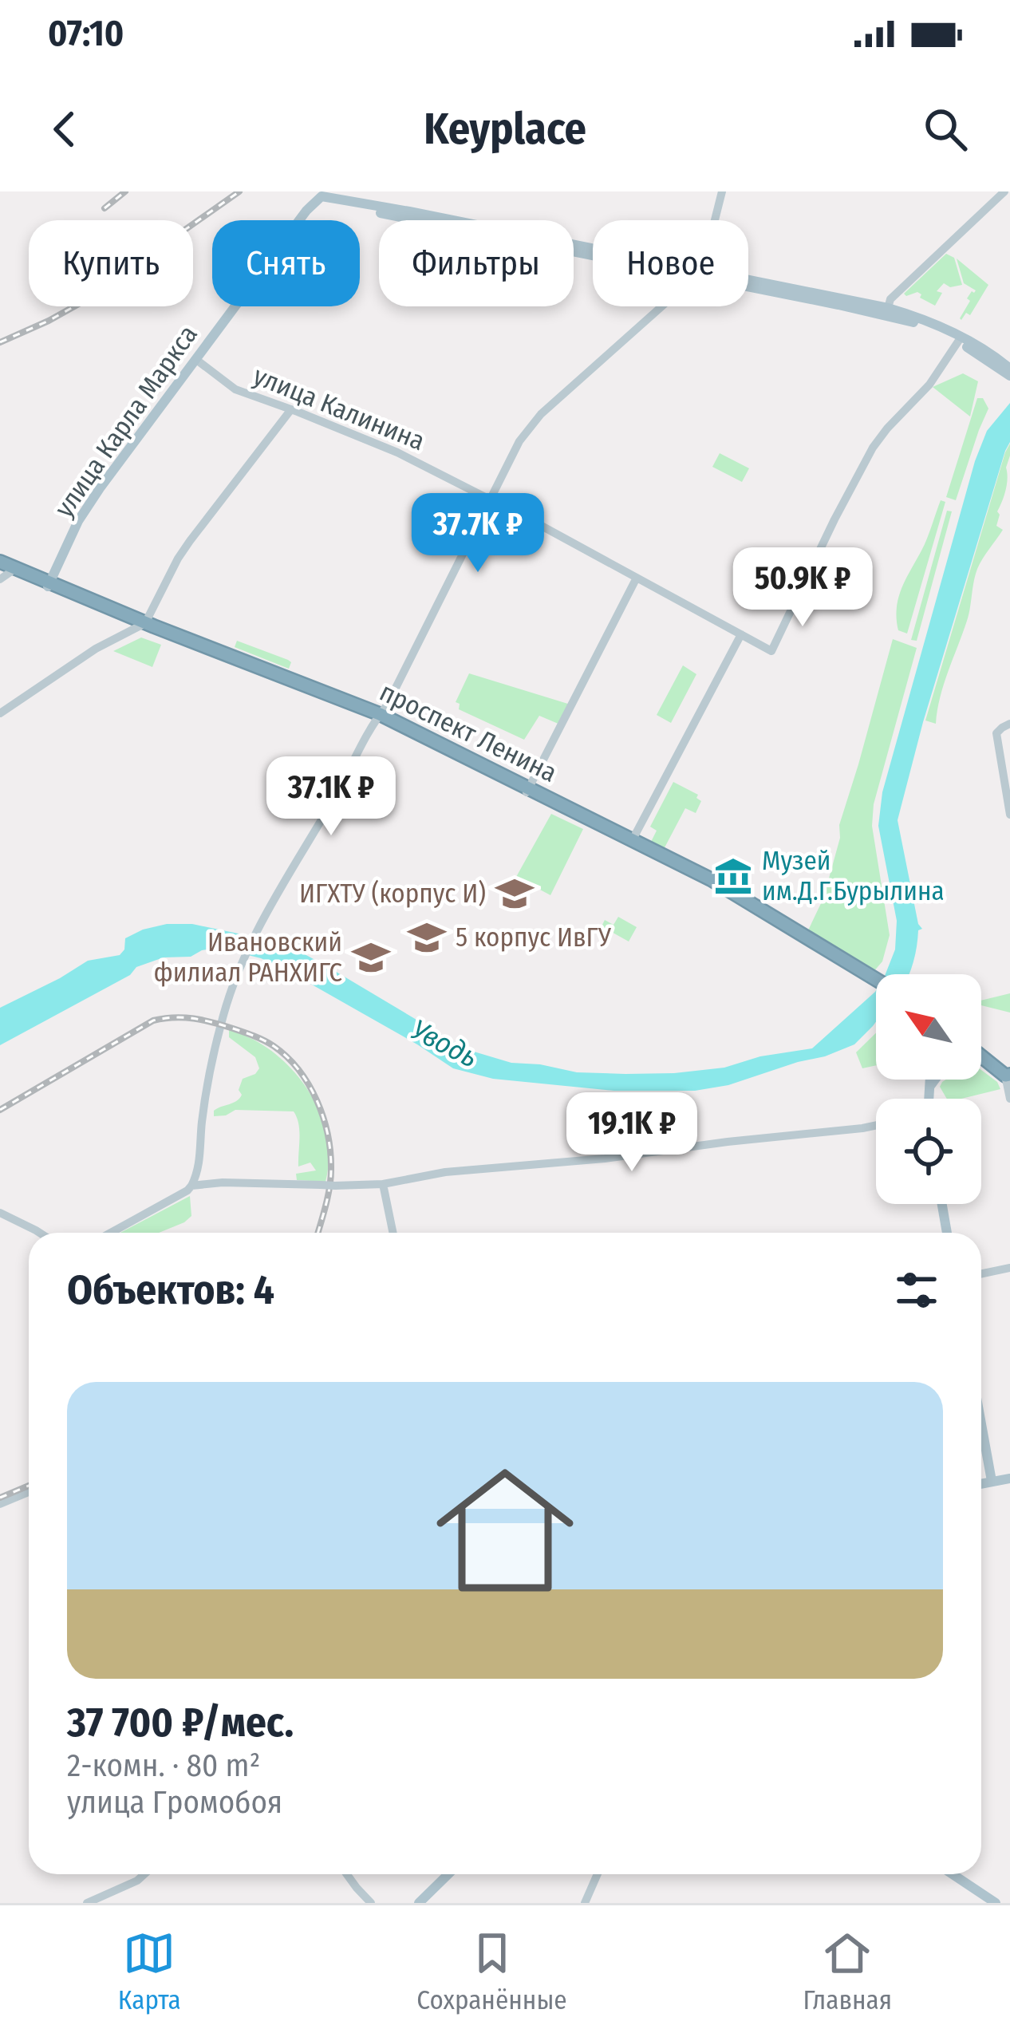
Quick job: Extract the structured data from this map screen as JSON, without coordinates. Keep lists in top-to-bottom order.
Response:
{
  "streets": {
    "highway": ["проспект Ленина"],
    "main road": ["улица Калинина", "улица Карла Маркса"]
  },
  "crossings": [
    ["улица Калинина", "улица Карла Маркса"],
    ["улица Карла Маркса", "проспект Ленина"]
  ],
  "water": ["Уводь"],
  "places": {
    "museum": ["Музей им.Д.Г.Бурылина"],
    "school or university": ["ИГХТУ (корпус И)", "5 корпус ИвГУ", "Ивановский филиал РАНХИГС"]
  },
  "north": "top left",
  "page": {
    "status": "07:10",
    "header": "Keyplace",
    "chip": [
      "Купить",
      "Снять",
      "Фильтры",
      "Новое"
    ],
    "price": [
      "37.7K ₽",
      "50.9K ₽",
      "37.1K ₽",
      "19.1K ₽"
    ],
    "heading": "Объектов: 4",
    "list": [
      {
        "name": "37 700 ₽/мес.",
        "note": "2-комн. · 80 m² · улица Громобоя"
      }
    ],
    "tabs": ["Карта", "Сохранённые", "Главная"]
  }
}
